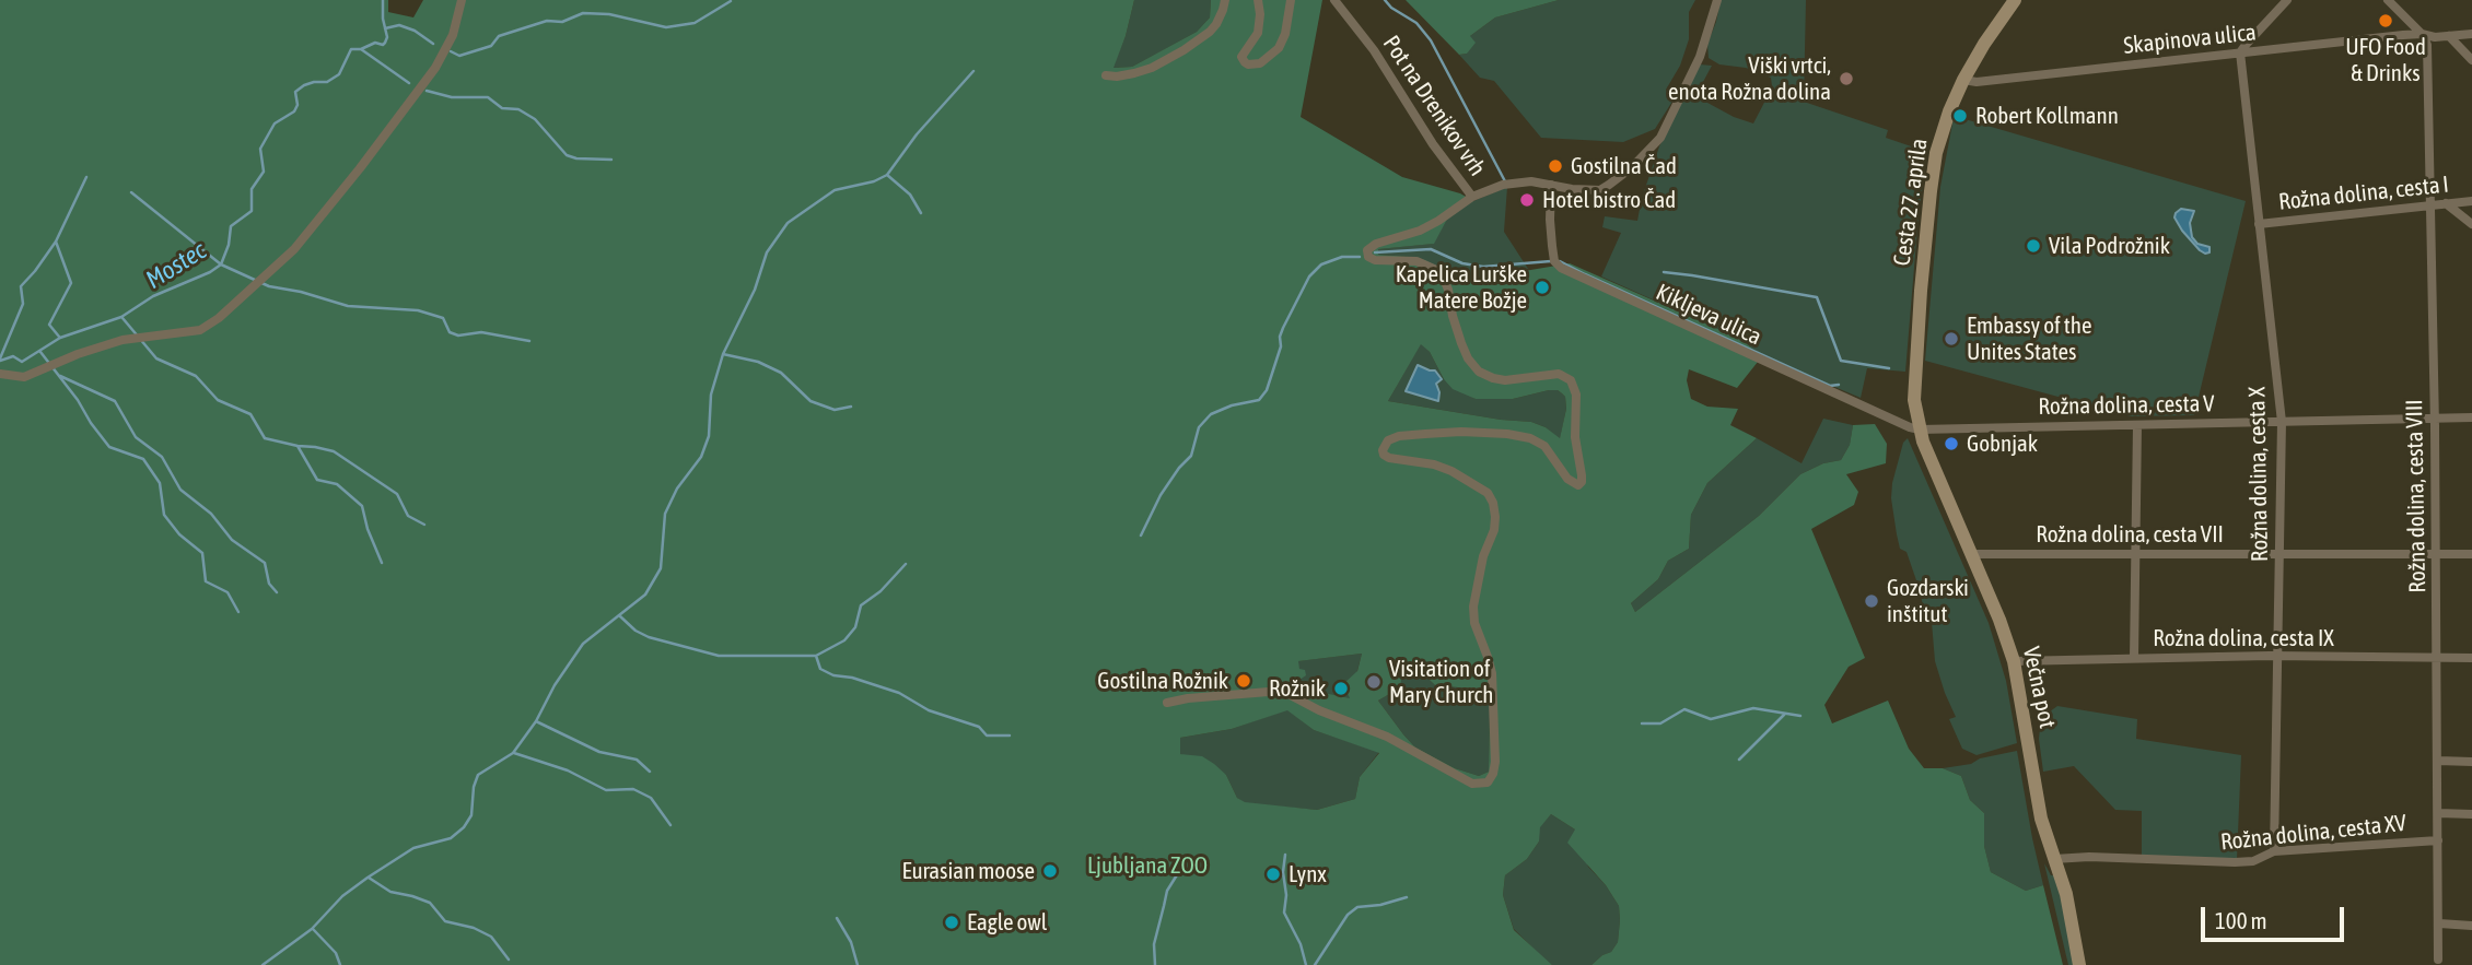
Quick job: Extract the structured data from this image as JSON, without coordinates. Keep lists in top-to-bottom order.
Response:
{
  "streets": {
    "main road": ["Cesta 27. aprila", "Večna pot"],
    "street": [
      "Skapinova ulica",
      "Pot na Drenikov vrh",
      "Rožna dolina, cesta I",
      "Kikljeva ulica",
      "Rožna dolina, cesta V",
      "Rožna dolina, cesta X",
      "Rožna dolina, cesta VIII",
      "Rožna dolina, cesta VII",
      "Rožna dolina, cesta IX",
      "Rožna dolina, cesta XV"
    ]
  },
  "crossings": [
    ["Skapinova ulica", "Cesta 27. aprila"],
    ["Skapinova ulica", "Rožna dolina, cesta X"],
    ["Skapinova ulica", "Rožna dolina, cesta VIII"],
    ["Rožna dolina, cesta I", "Rožna dolina, cesta X"],
    ["Rožna dolina, cesta I", "Rožna dolina, cesta VIII"],
    ["Cesta 27. aprila", "Kikljeva ulica"],
    ["Cesta 27. aprila", "Rožna dolina, cesta V"],
    ["Cesta 27. aprila", "Večna pot"],
    ["Kikljeva ulica", "Rožna dolina, cesta V"],
    ["Kikljeva ulica", "Večna pot"],
    ["Rožna dolina, cesta V", "Rožna dolina, cesta X"],
    ["Rožna dolina, cesta V", "Rožna dolina, cesta VIII"],
    ["Rožna dolina, cesta V", "Večna pot"],
    ["Rožna dolina, cesta X", "Rožna dolina, cesta VII"],
    ["Rožna dolina, cesta X", "Rožna dolina, cesta IX"],
    ["Rožna dolina, cesta X", "Rožna dolina, cesta XV"],
    ["Rožna dolina, cesta VIII", "Rožna dolina, cesta VII"],
    ["Rožna dolina, cesta VIII", "Rožna dolina, cesta IX"],
    ["Rožna dolina, cesta VIII", "Rožna dolina, cesta XV"],
    ["Rožna dolina, cesta VII", "Večna pot"],
    ["Rožna dolina, cesta IX", "Večna pot"],
    ["Večna pot", "Rožna dolina, cesta XV"]
  ],
  "water": ["Mostec"],
  "parks": ["Ljubljana ZOO"],
  "places": [
    "UFO Food & Drinks",
    "Viški vrtci, enota Rožna dolina",
    "Robert Kollmann",
    "Gostilna Čad",
    "Hotel bistro Čad",
    "Vila Podrožnik",
    "Kapelica Lurške Matere Božje",
    "Embassy of the Unites States",
    "Gobnjak",
    "Gozdarski inštitut",
    "Gostilna Rožnik",
    "Visitation of Mary Church",
    "Rožnik",
    "Eurasian moose",
    "Lynx",
    "Eagle owl"
  ],
  "scale_bar": "100 m"
}
